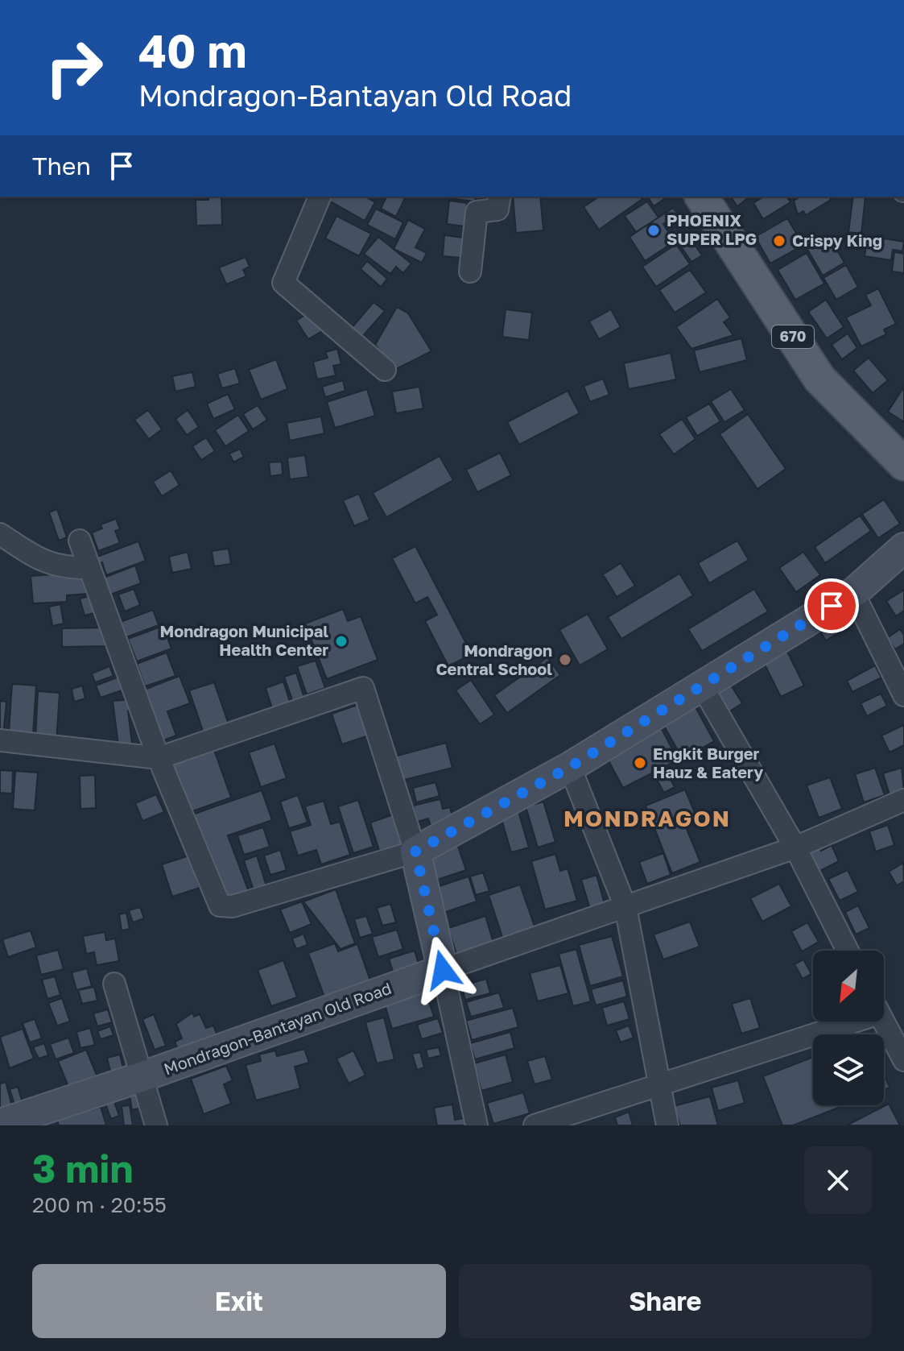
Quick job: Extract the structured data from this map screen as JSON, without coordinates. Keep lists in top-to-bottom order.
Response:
{
  "streets": {
    "main road": ["670"],
    "street": ["Mondragon-Bantayan Old Road"]
  },
  "districts": ["MONDRAGON"],
  "places": [
    "PHOENIX SUPER LPG",
    "Crispy King",
    "Mondragon Municipal Health Center",
    "Mondragon Central School",
    "Engkit Burger Hauz & Eatery"
  ],
  "north": "bottom left",
  "page": {
    "turn": ["40 m", "Mondragon-Bantayan Old Road"],
    "then": "Then",
    "heading": ["3 min", "200 m · 20:55"],
    "buttons": ["Exit", "Share"]
  }
}
